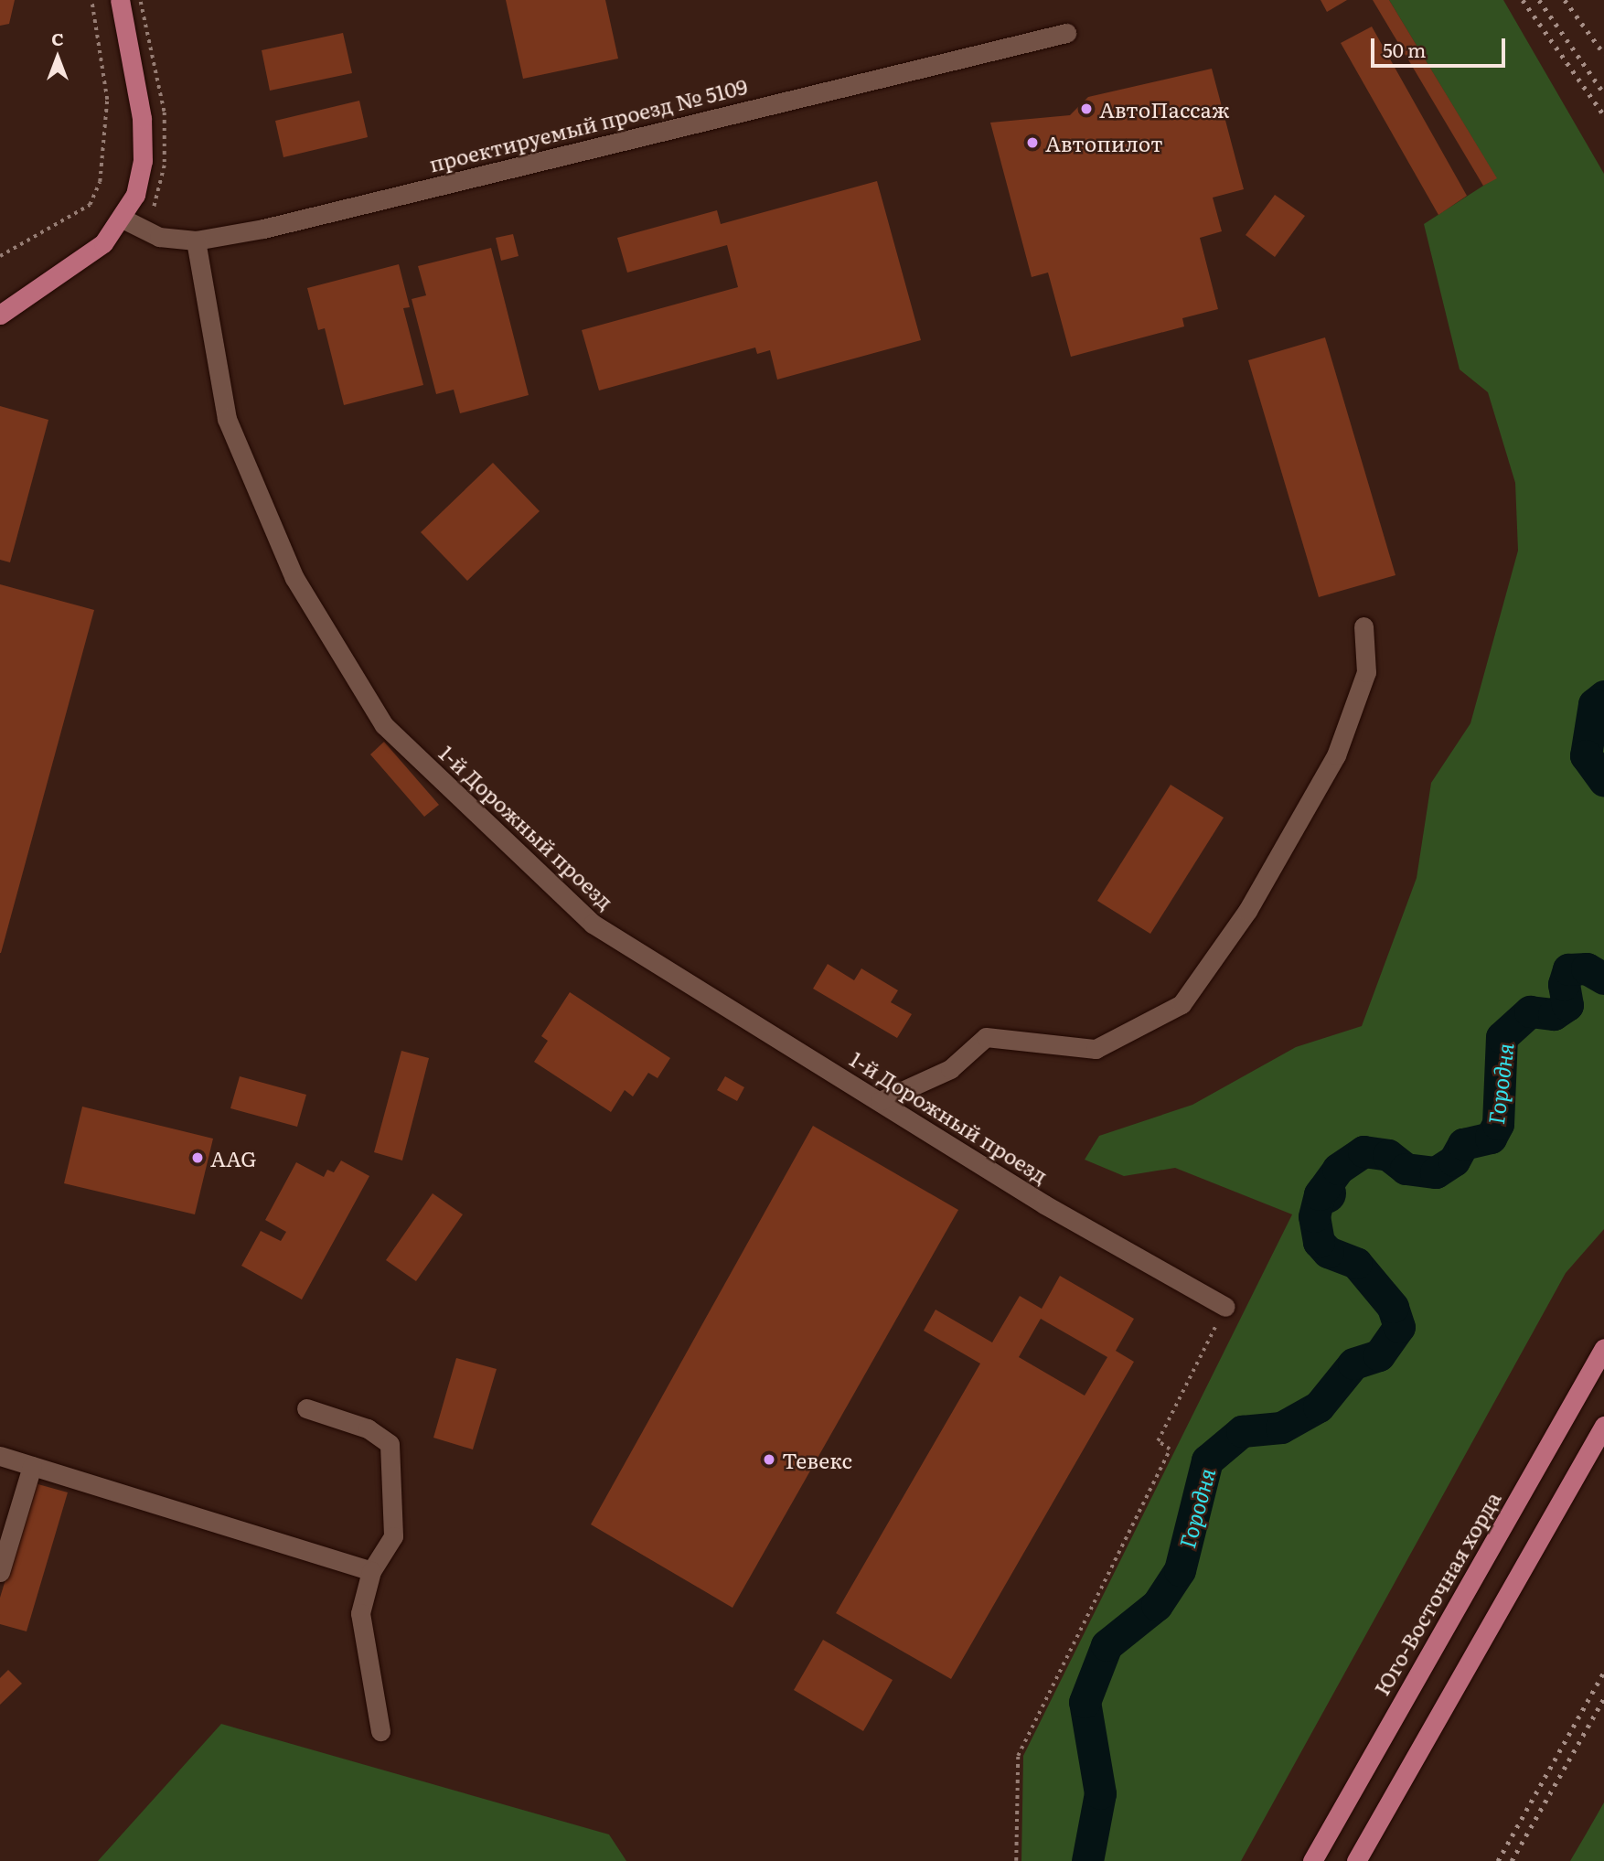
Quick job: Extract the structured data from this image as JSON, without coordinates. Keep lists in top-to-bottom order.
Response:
{
  "streets": {
    "main road": ["Юго-Восточная хорда"],
    "street": ["проектируемый проезд № 5109", "1-й Дорожный проезд"]
  },
  "crossings": [
    ["проектируемый проезд № 5109", "1-й Дорожный проезд"]
  ],
  "water": ["Городня"],
  "places": [
    "АвтоПассаж",
    "Автопилот",
    "AAG",
    "Тевекс"
  ],
  "scale_bar": "50 m",
  "north": "top"
}
